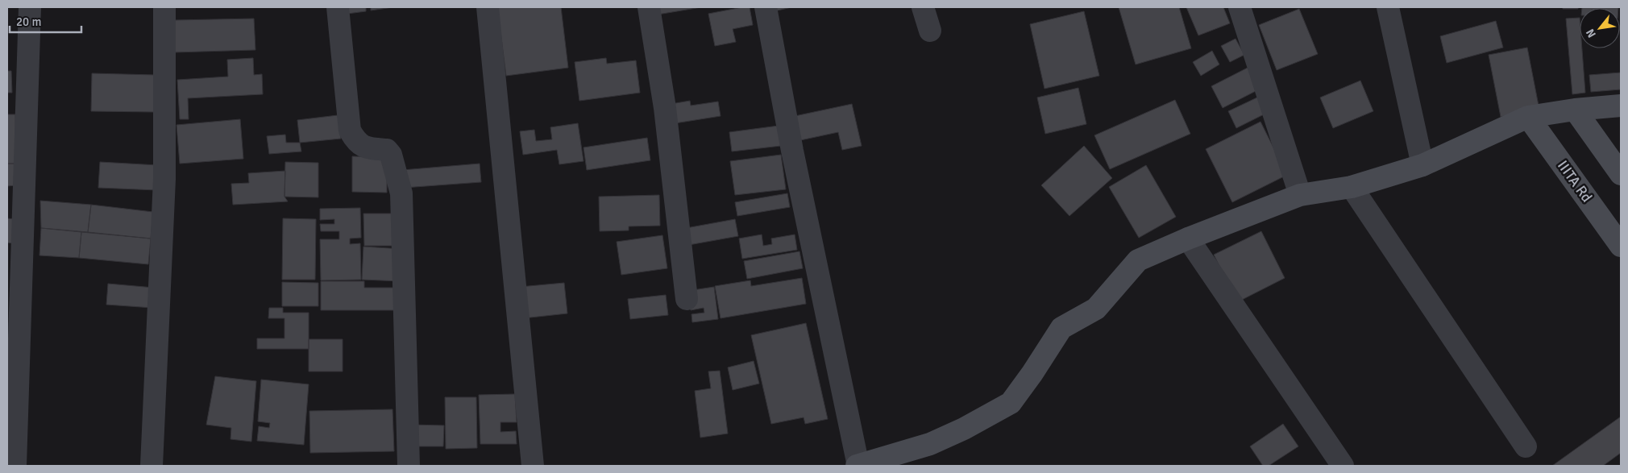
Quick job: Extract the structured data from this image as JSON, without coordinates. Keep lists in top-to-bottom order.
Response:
{
  "streets": {
    "street": ["IIITA Rd"]
  },
  "scale_bar": "20 m",
  "north": "bottom left"
}
